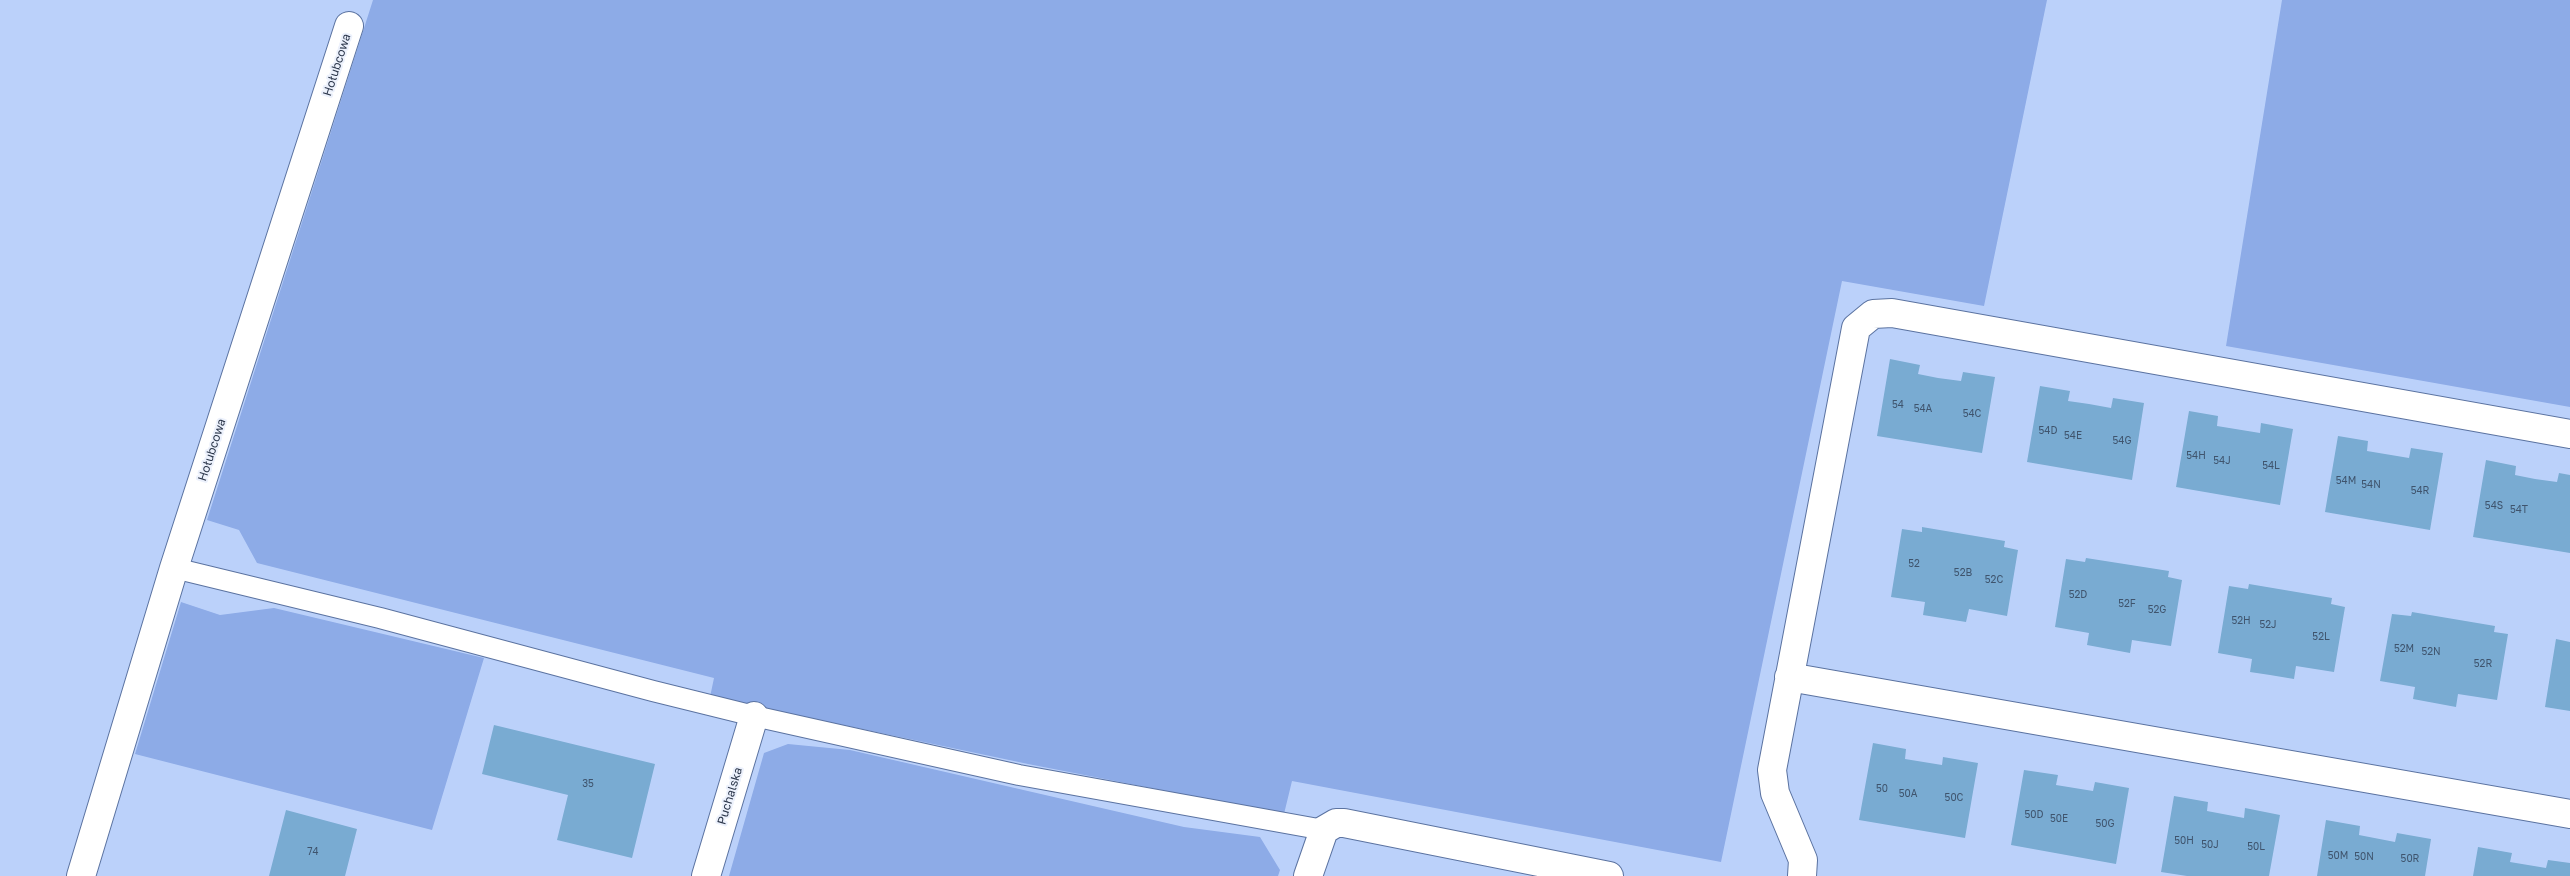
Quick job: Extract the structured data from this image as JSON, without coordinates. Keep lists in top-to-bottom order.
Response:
{
  "streets": {
    "street": ["Hołubcowa", "Puchalska"]
  },
  "house_numbers": [
    "54",
    "54A",
    "54C",
    "54D",
    "54E",
    "54G",
    "54H",
    "54J",
    "54L",
    "54M",
    "54N",
    "54R",
    "54S",
    "54T",
    "52",
    "52B",
    "52C",
    "52D",
    "52F",
    "52G",
    "52H",
    "52J",
    "52L",
    "52M",
    "52N",
    "52R",
    "35",
    "50",
    "50A",
    "50C",
    "50D",
    "50E",
    "50G",
    "50H",
    "50J",
    "50L",
    "74",
    "50M",
    "50N",
    "50R"
  ]
}
